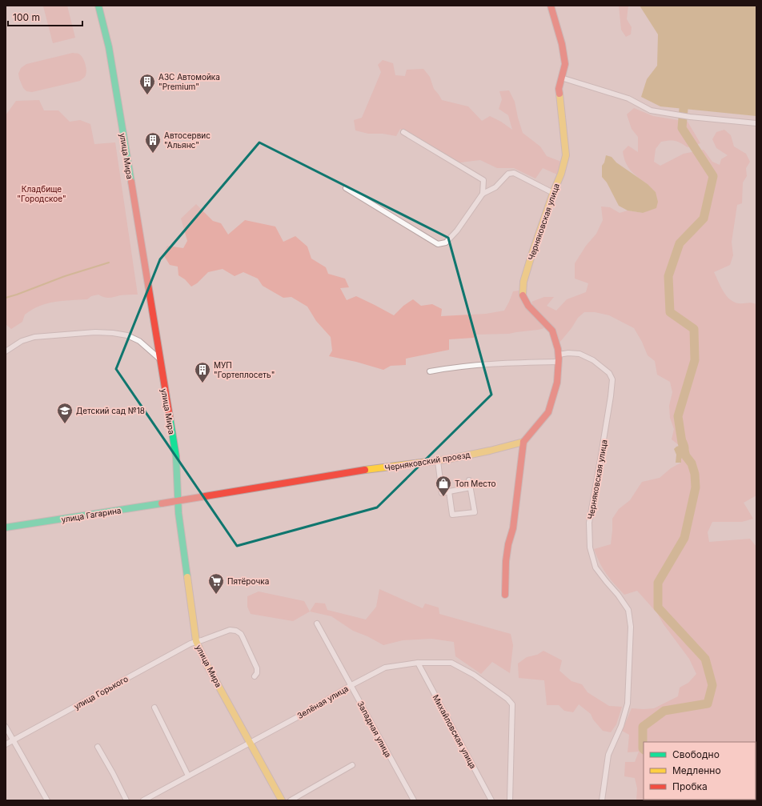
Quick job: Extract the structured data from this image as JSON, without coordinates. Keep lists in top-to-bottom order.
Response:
{
  "streets": {
    "main road": [
      "улица Мира",
      "Черняковская улица",
      "Черняковский проезд",
      "улица Гагарина"
    ],
    "street": [
      "улица Горького",
      "Зелёная улица",
      "Западная улица",
      "Михайловская улица"
    ]
  },
  "crossings": [
    ["улица Мира", "Черняковский проезд"],
    ["улица Мира", "улица Гагарина"],
    ["улица Мира", "улица Горького"],
    ["улица Мира", "Зелёная улица"],
    ["Черняковская улица", "Черняковский проезд"],
    ["Черняковский проезд", "улица Гагарина"],
    ["Зелёная улица", "Западная улица"],
    ["Зелёная улица", "Михайловская улица"]
  ],
  "parks": ["Кладбище \"Городское\""],
  "places": {
    "building": ["АЗС Автомойка \"Premium\"", "Автосервис \"Альянс\"", "МУП \"Гортеплосеть\""],
    "school or university": ["Детский сад №18"],
    "shop": ["Топ Место"],
    "supermarket": ["Пятёрочка"]
  },
  "legend": ["Свободно", "Медленно", "Пробка"],
  "scale_bar": "100 m"
}
